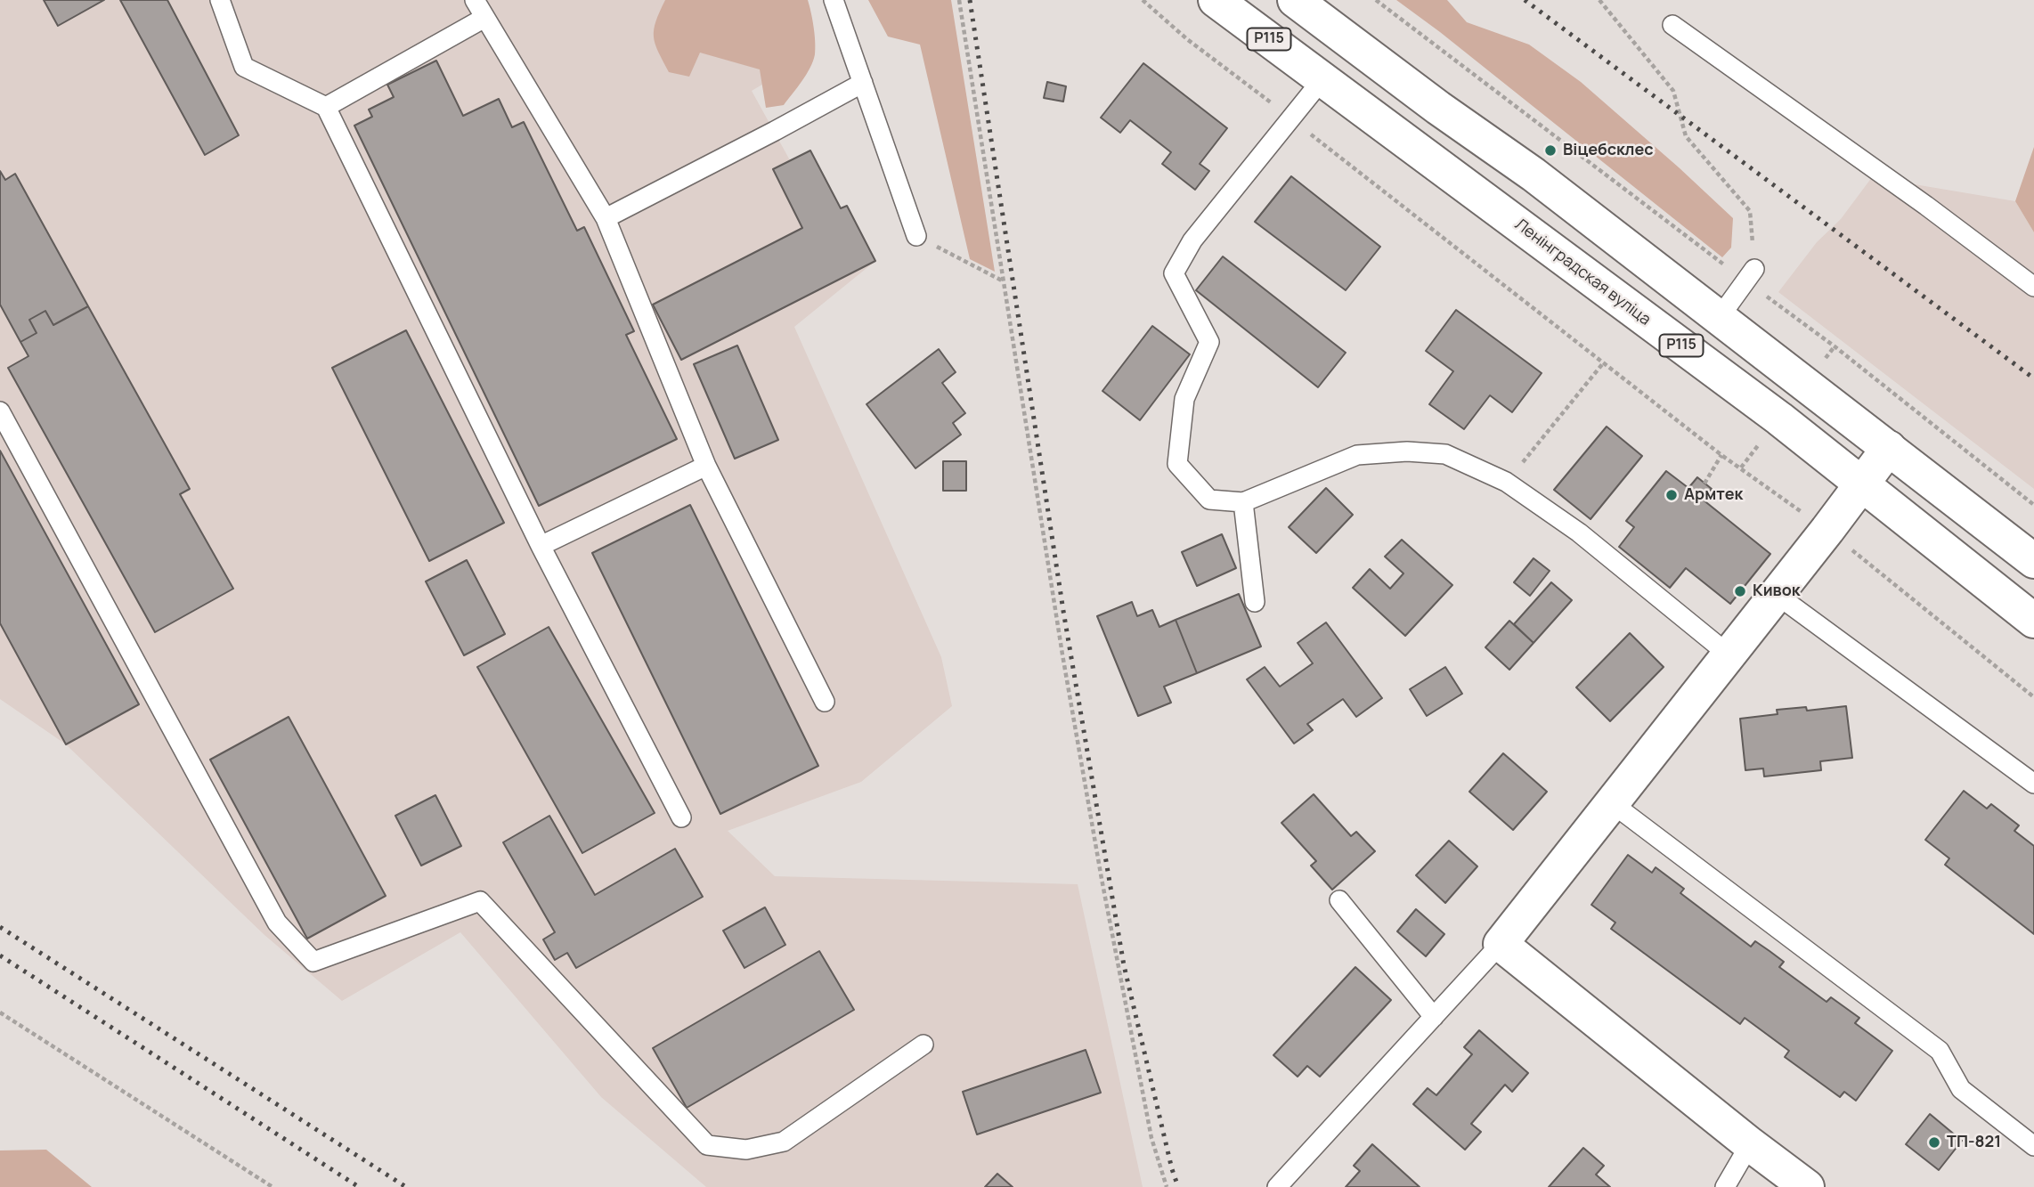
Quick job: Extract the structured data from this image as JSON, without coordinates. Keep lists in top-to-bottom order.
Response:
{
  "streets": {
    "main road": ["Р115", "Ленінградская вуліца"]
  },
  "places": [
    "Віцебсклес",
    "Армтек",
    "Кивок",
    "ТП-821"
  ]
}
